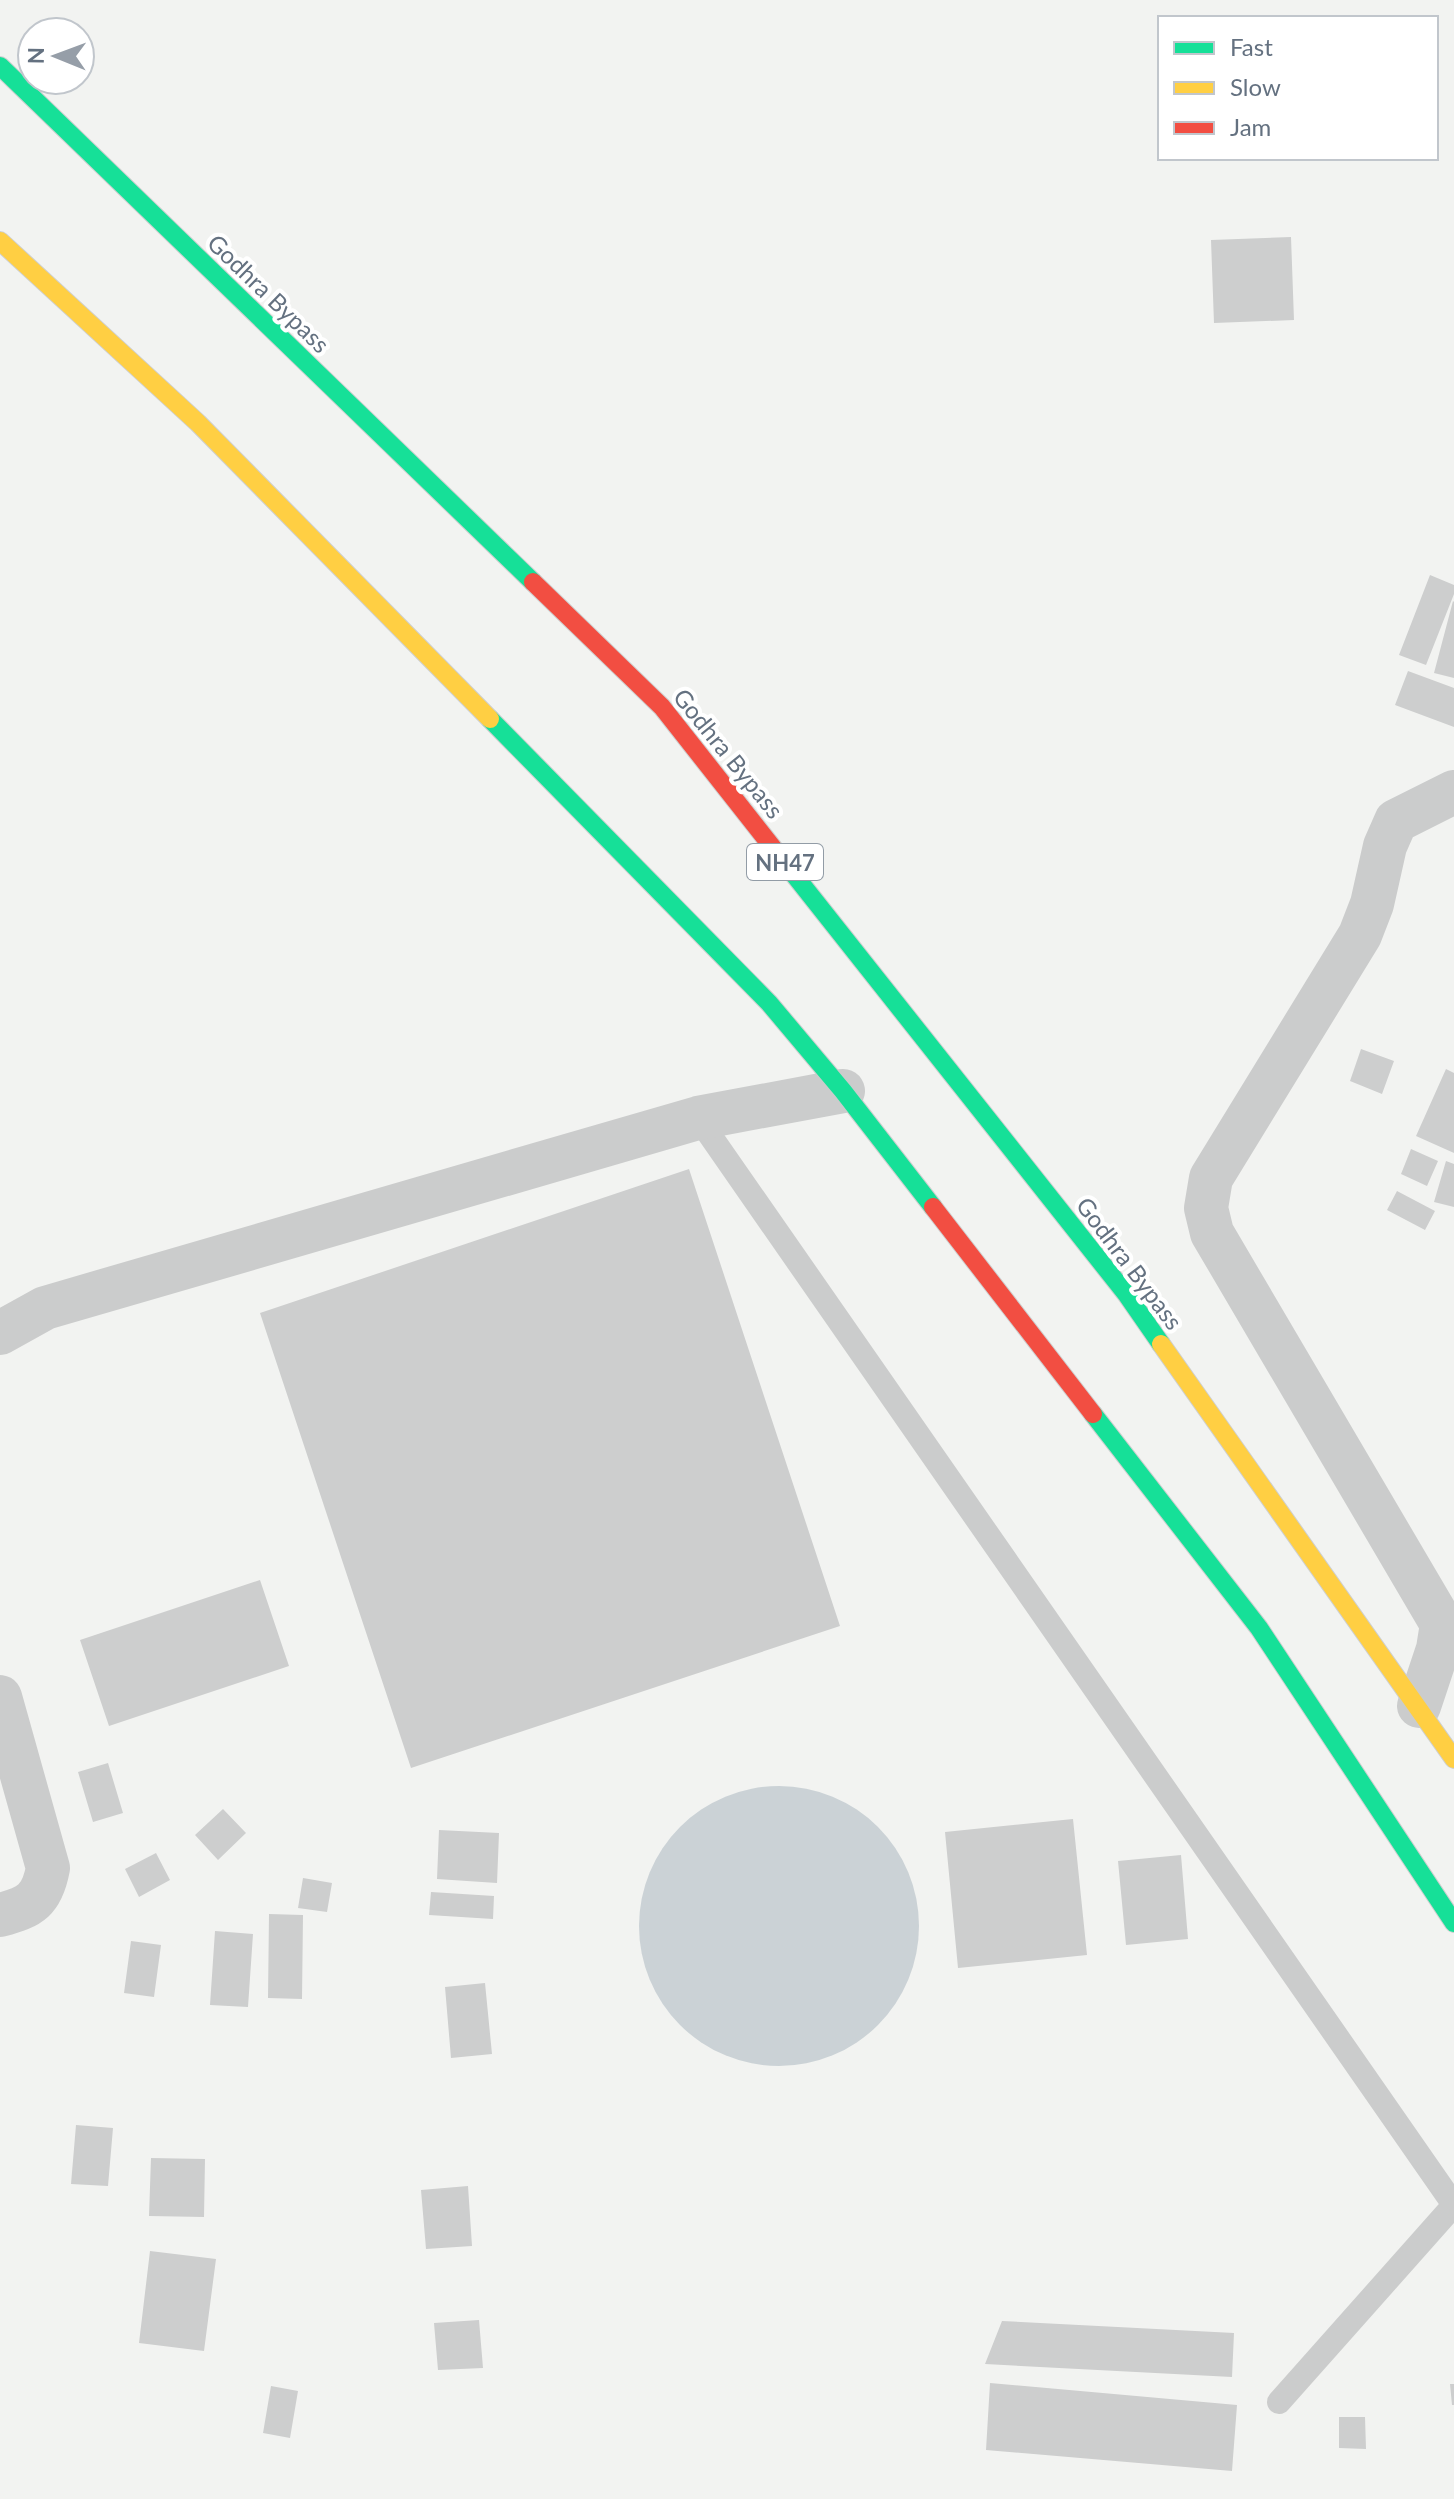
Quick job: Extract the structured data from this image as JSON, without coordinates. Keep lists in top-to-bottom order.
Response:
{
  "streets": {
    "highway": ["Godhra Bypass", "NH47"]
  },
  "legend": ["Fast", "Slow", "Jam"],
  "north": "left"
}
